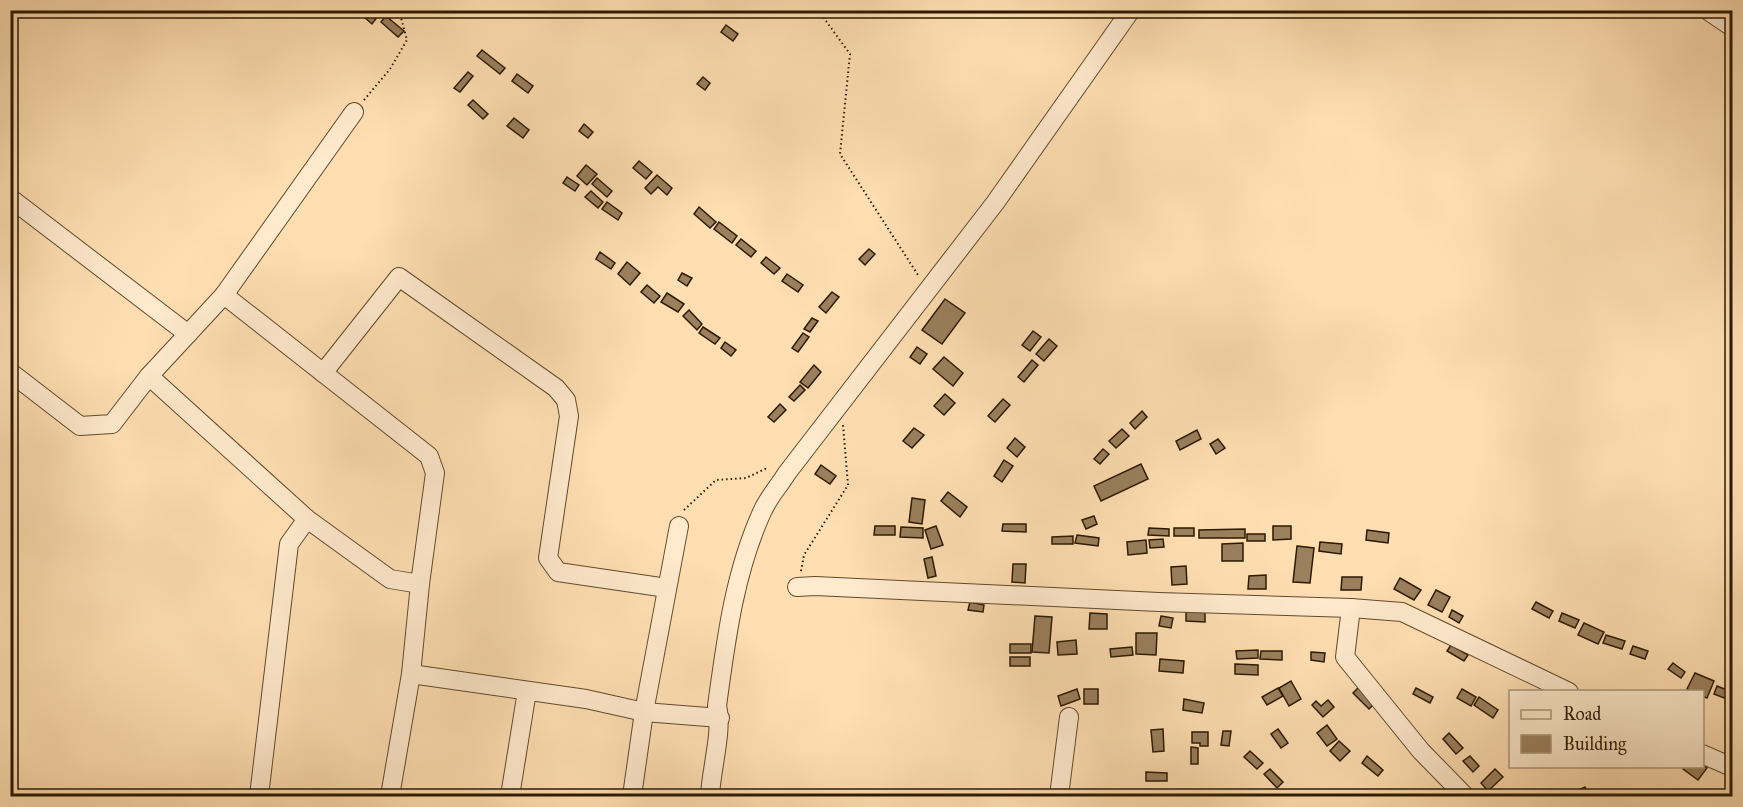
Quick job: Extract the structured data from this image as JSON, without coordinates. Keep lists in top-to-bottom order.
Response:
{
  "legend": ["Road", "Building"]
}
